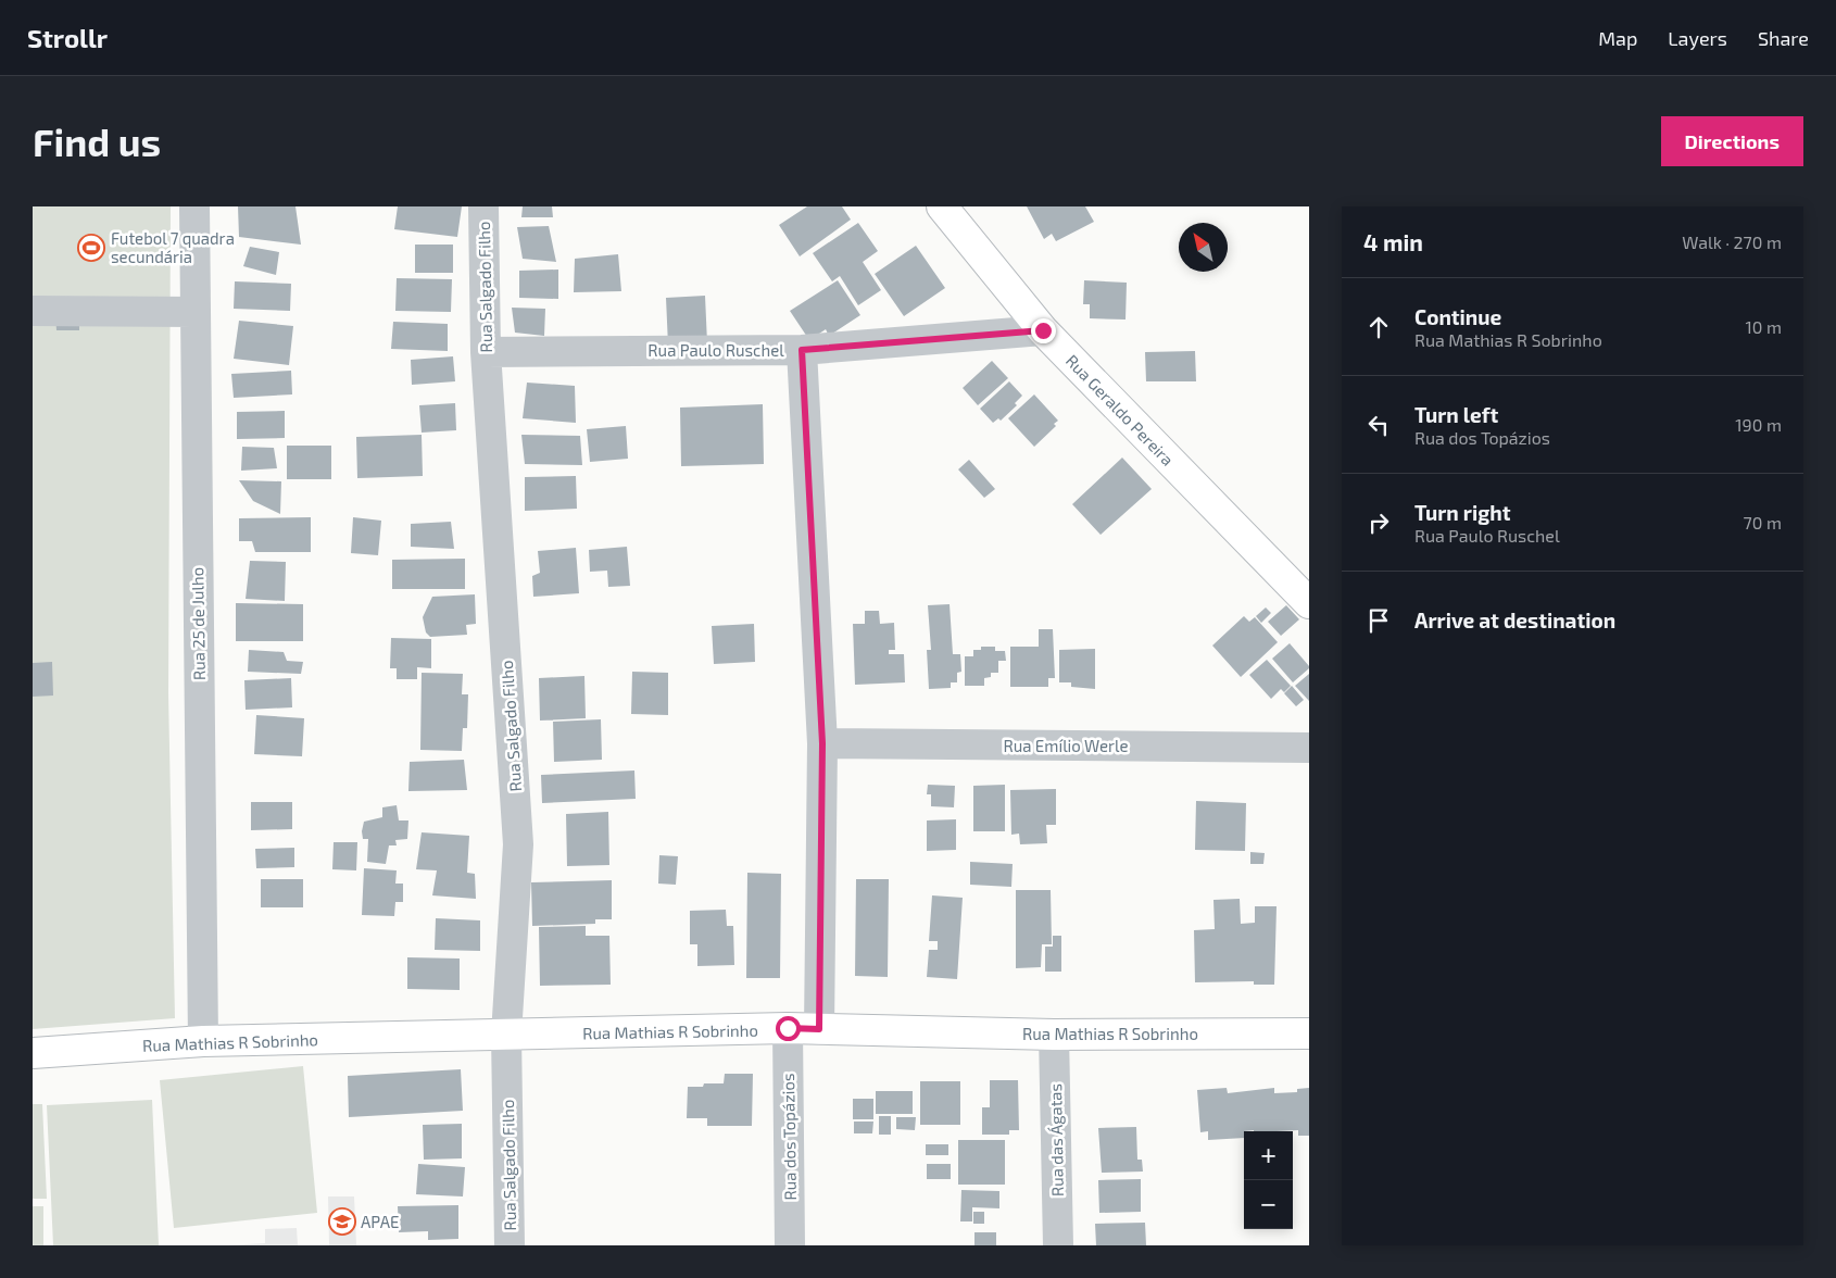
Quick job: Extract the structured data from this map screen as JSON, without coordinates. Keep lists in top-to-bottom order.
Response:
{
  "streets": {
    "main road": ["Rua Geraldo Pereira", "Rua Mathias R Sobrinho"],
    "street": [
      "Rua Salgado Filho",
      "Rua Paulo Ruschel",
      "Rua 25 de Julho",
      "Rua Emílio Werle",
      "Rua dos Topázios",
      "Rua das Ágatas"
    ]
  },
  "crossings": [
    ["Rua Salgado Filho", "Rua Paulo Ruschel"],
    ["Rua Salgado Filho", "Rua Mathias R Sobrinho"],
    ["Rua Paulo Ruschel", "Rua Geraldo Pereira"],
    ["Rua 25 de Julho", "Rua Mathias R Sobrinho"],
    ["Rua Mathias R Sobrinho", "Rua dos Topázios"],
    ["Rua Mathias R Sobrinho", "Rua das Ágatas"]
  ],
  "places": {
    "sports": ["Futebol 7 quadra secundária"],
    "school or university": ["APAE"]
  },
  "north": "top left",
  "page": {
    "header": "Strollr",
    "nav": ["Map", "Layers", "Share"],
    "buttons": "Directions",
    "title": "Find us",
    "heading": ["4 min", "Walk · 270 m"],
    "list": [
      ["Continue", "Rua Mathias R Sobrinho", "10 m"],
      ["Turn left", "Rua dos Topázios", "190 m"],
      ["Turn right", "Rua Paulo Ruschel", "70 m"],
      "Arrive at destination"
    ],
    "map_buttons": ["+", "−"]
  }
}
